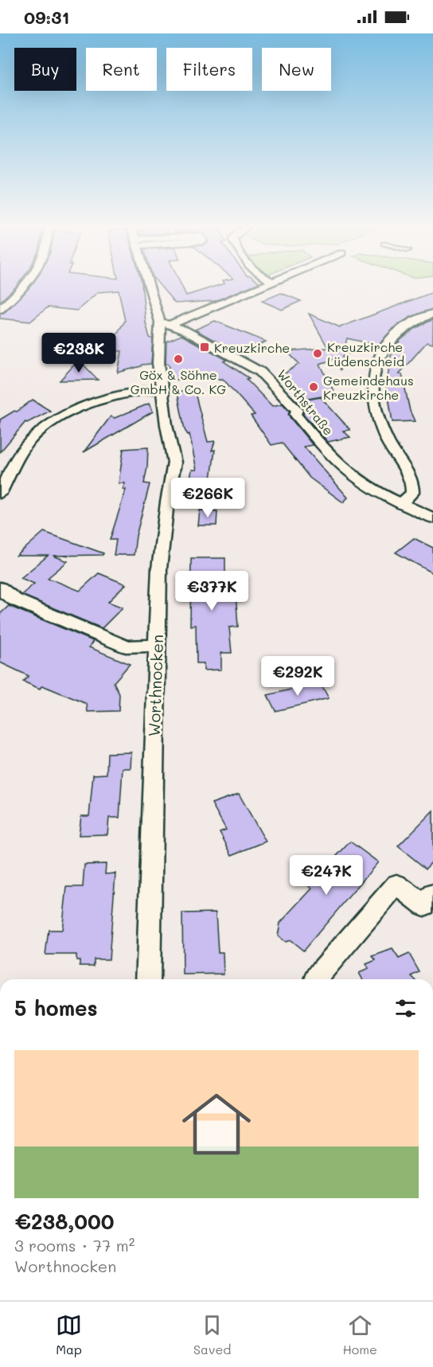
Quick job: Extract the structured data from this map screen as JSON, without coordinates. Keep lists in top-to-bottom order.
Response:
{
  "streets": {
    "street": ["Worthstraße", "Worthnocken"]
  },
  "crossings": [
    ["Worthstraße", "Worthnocken"]
  ],
  "places": {
    "transit": ["Kreuzkirche"],
    "other": ["Kreuzkirche Lüdenscheid", "Göx & Söhne GmbH & Co. KG", "Gemeindehaus Kreuzkirche"]
  },
  "page": {
    "status": "09:31",
    "chip": [
      "Buy",
      "Rent",
      "Filters",
      "New"
    ],
    "price": [
      "€238K",
      "€266K",
      "€377K",
      "€292K",
      "€247K"
    ],
    "heading": "5 homes",
    "list": [
      {
        "name": "€238,000",
        "note": "3 rooms · 77 m² · Worthnocken"
      }
    ],
    "tabs": ["Map", "Saved", "Home"]
  }
}
